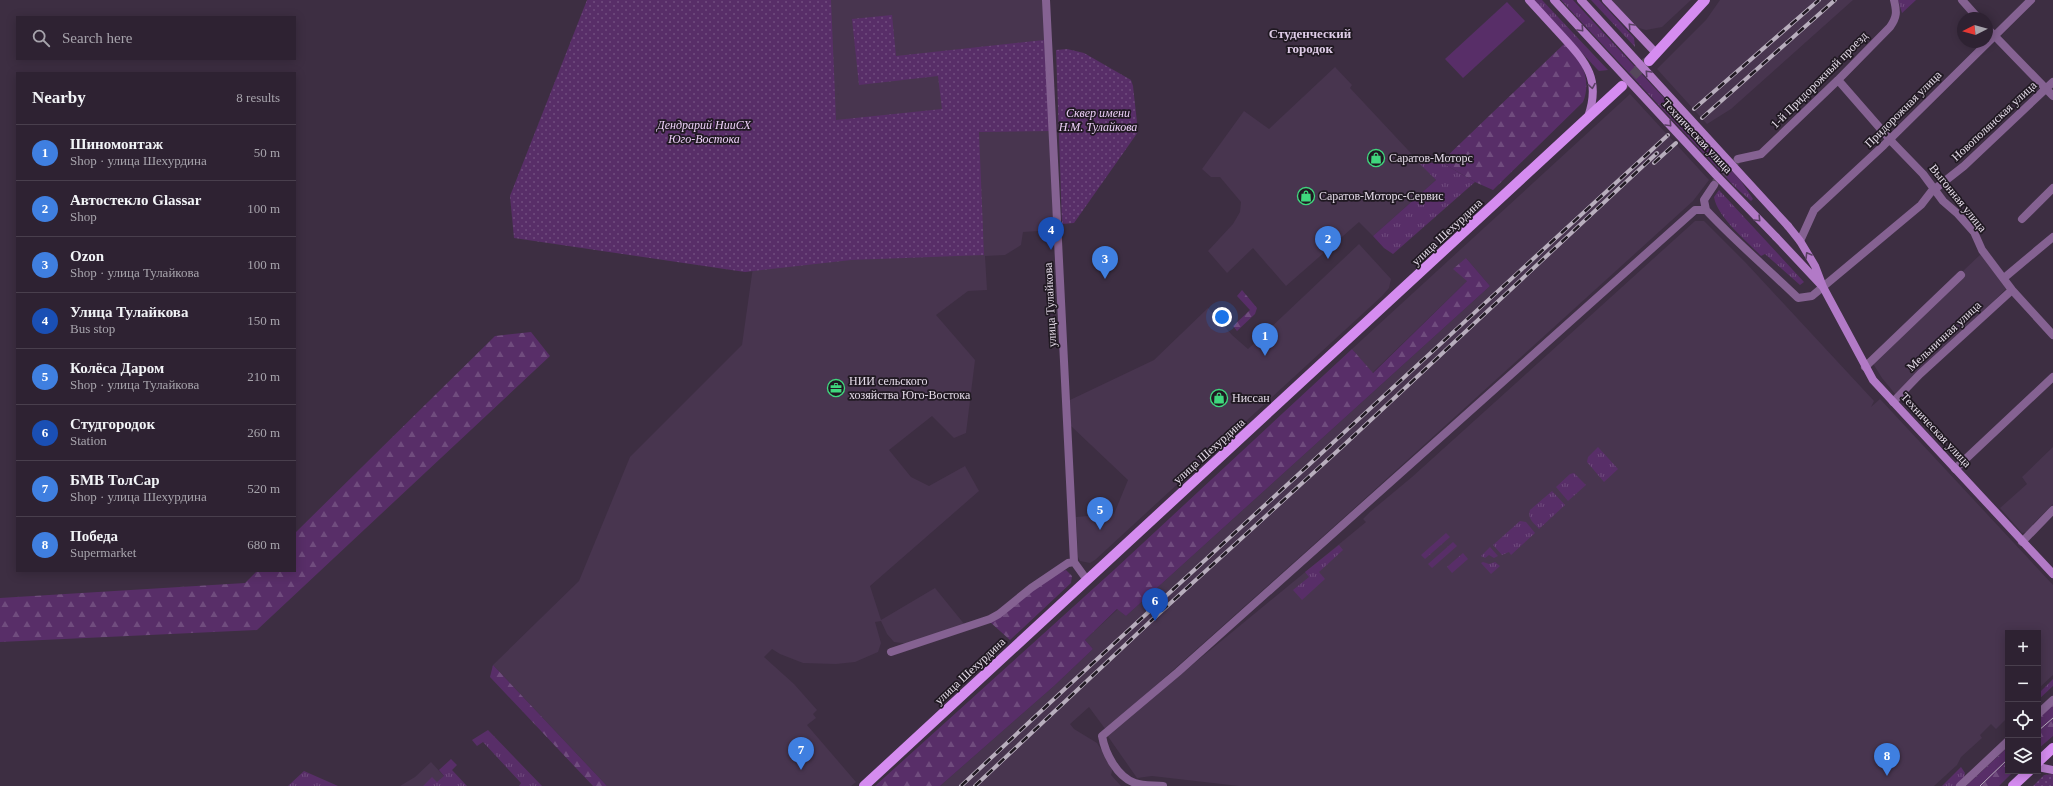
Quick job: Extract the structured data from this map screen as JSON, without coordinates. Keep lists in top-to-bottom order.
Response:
{
  "streets": {
    "main road": ["Техническая улица", "улица Шехурдина"],
    "street": [
      "1-й Придорожный проезд",
      "Придорожная улица",
      "Новополянская улица",
      "Выгонная улица",
      "улица Тулайкова",
      "Мельничная улица"
    ]
  },
  "crossings": [
    ["1-й Придорожный проезд", "Выгонная улица"],
    ["Придорожная улица", "Техническая улица"],
    ["Придорожная улица", "Выгонная улица"],
    ["Новополянская улица", "Техническая улица"],
    ["Новополянская улица", "Выгонная улица"],
    ["Техническая улица", "Мельничная улица"],
    ["Выгонная улица", "Мельничная улица"]
  ],
  "districts": ["Студенческий городок"],
  "parks": ["Сквер имени Н.М. Тулайкова", "Дендрарий НииСХ Юго-Востока"],
  "places": {
    "shop": ["Саратов-Моторс", "Саратов-Моторс-Сервис", "Ниссан"],
    "office": ["НИИ сельского хозяйства Юго-Востока"]
  },
  "north": "left",
  "page": {
    "search": "Search here",
    "heading": ["Nearby", "8 results"],
    "list": [
      {
        "mark": "1",
        "name": "Шиномонтаж",
        "note": "Shop · улица Шехурдина",
        "value": "50 m"
      },
      {
        "mark": "2",
        "name": "Автостекло Glassar",
        "note": "Shop",
        "value": "100 m"
      },
      {
        "mark": "3",
        "name": "Ozon",
        "note": "Shop · улица Тулайкова",
        "value": "100 m"
      },
      {
        "mark": "4",
        "name": "Улица Тулайкова",
        "note": "Bus stop",
        "value": "150 m"
      },
      {
        "mark": "5",
        "name": "Колёса Даром",
        "note": "Shop · улица Тулайкова",
        "value": "210 m"
      },
      {
        "mark": "6",
        "name": "Студгородок",
        "note": "Station",
        "value": "260 m"
      },
      {
        "mark": "7",
        "name": "БМВ ТолСар",
        "note": "Shop · улица Шехурдина",
        "value": "520 m"
      },
      {
        "mark": "8",
        "name": "Победа",
        "note": "Supermarket",
        "value": "680 m"
      }
    ],
    "pins": [
      "4",
      "2",
      "3",
      "1",
      "5",
      "6",
      "7",
      "8"
    ],
    "map_buttons": ["+", "−"]
  }
}
